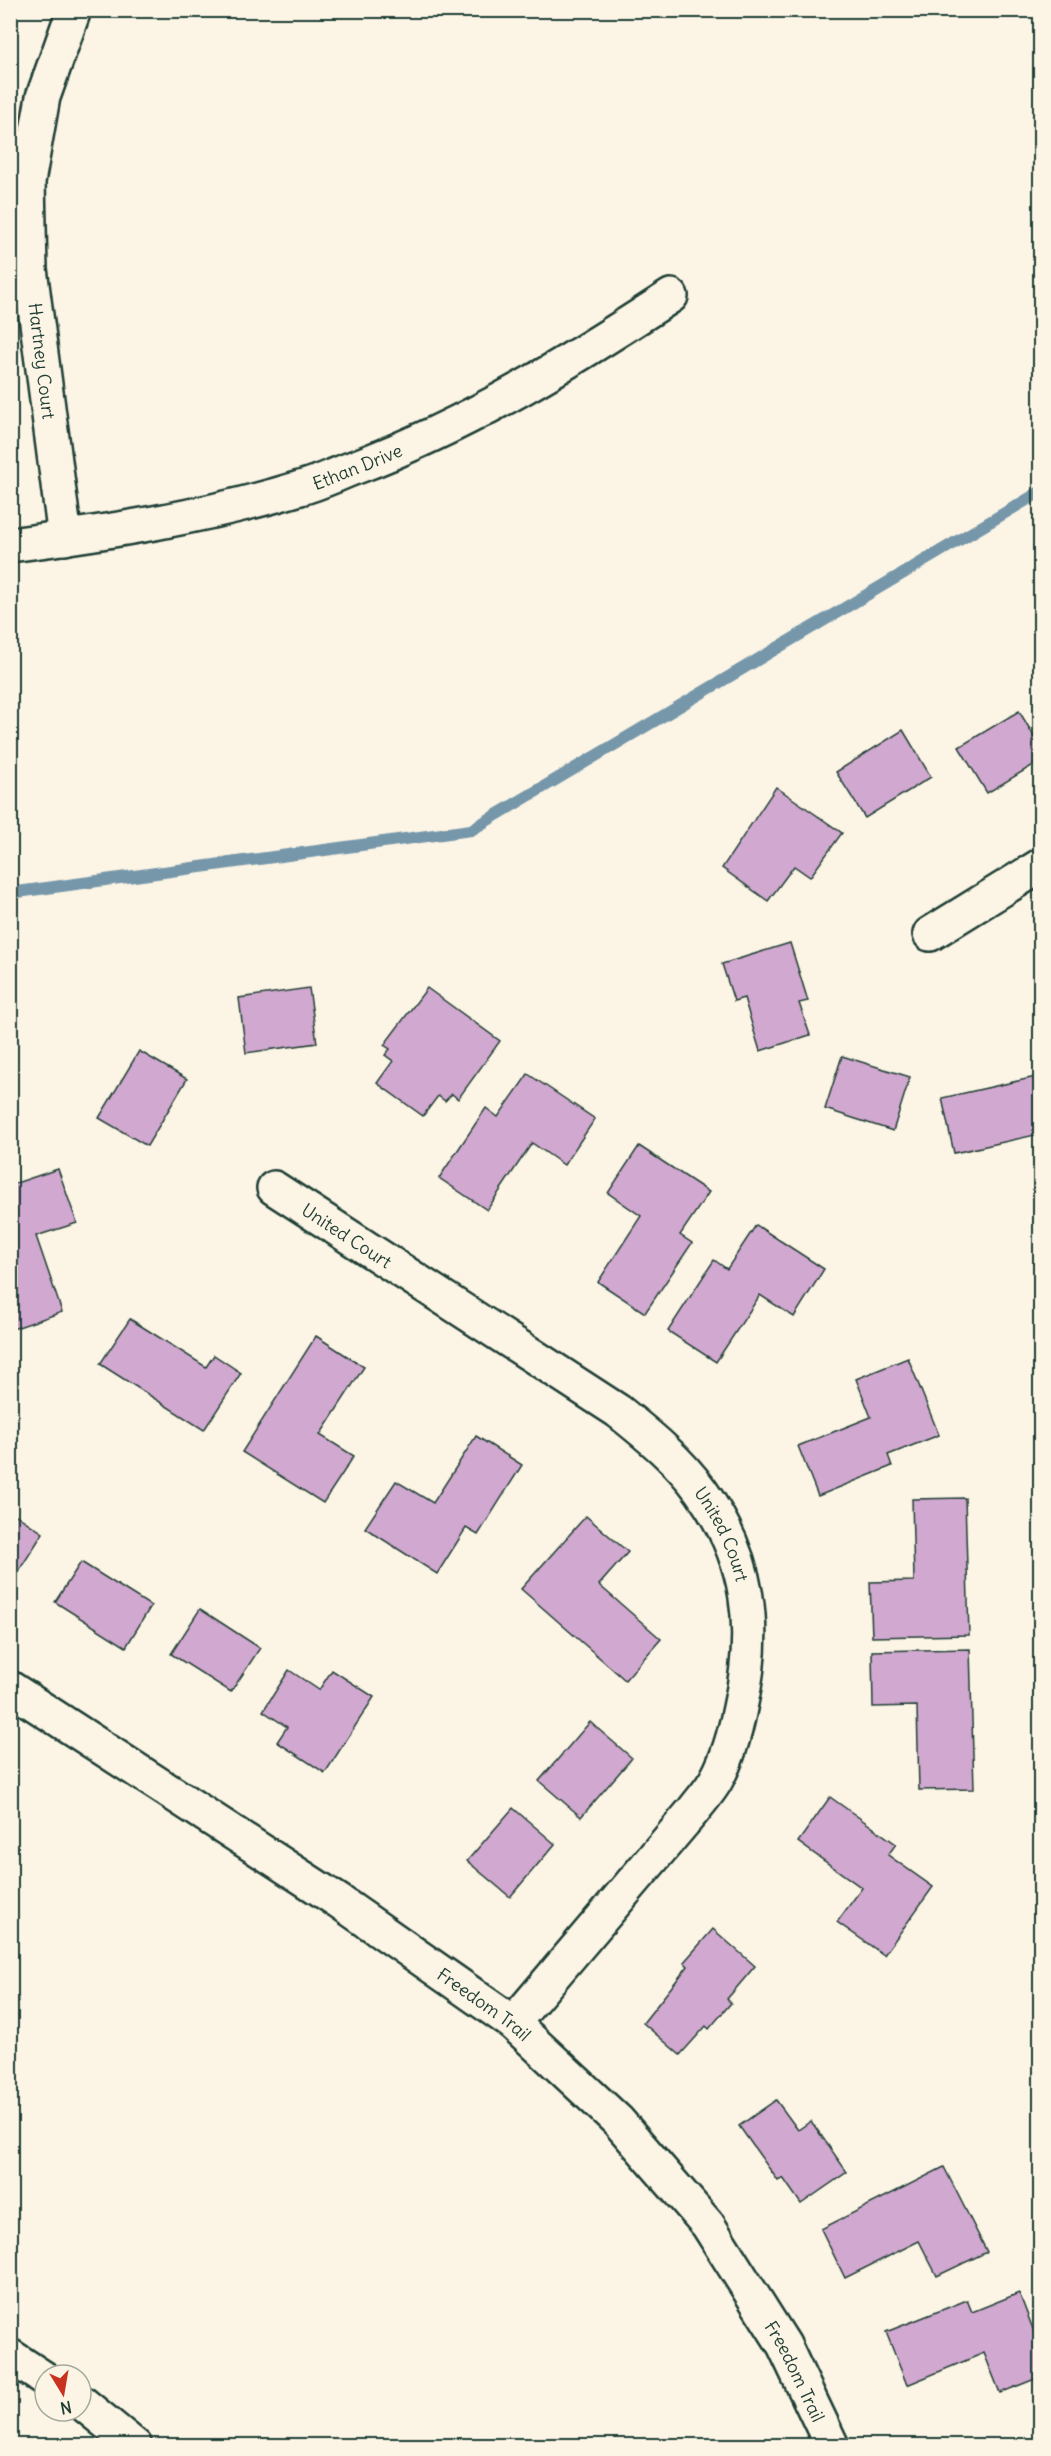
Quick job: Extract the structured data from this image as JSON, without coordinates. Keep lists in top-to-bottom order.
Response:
{
  "streets": {
    "street": [
      "Hartney Court",
      "Ethan Drive",
      "United Court",
      "Freedom Trail"
    ]
  },
  "crossings": [
    ["Hartney Court", "Ethan Drive"],
    ["United Court", "Freedom Trail"]
  ],
  "north": "bottom"
}
